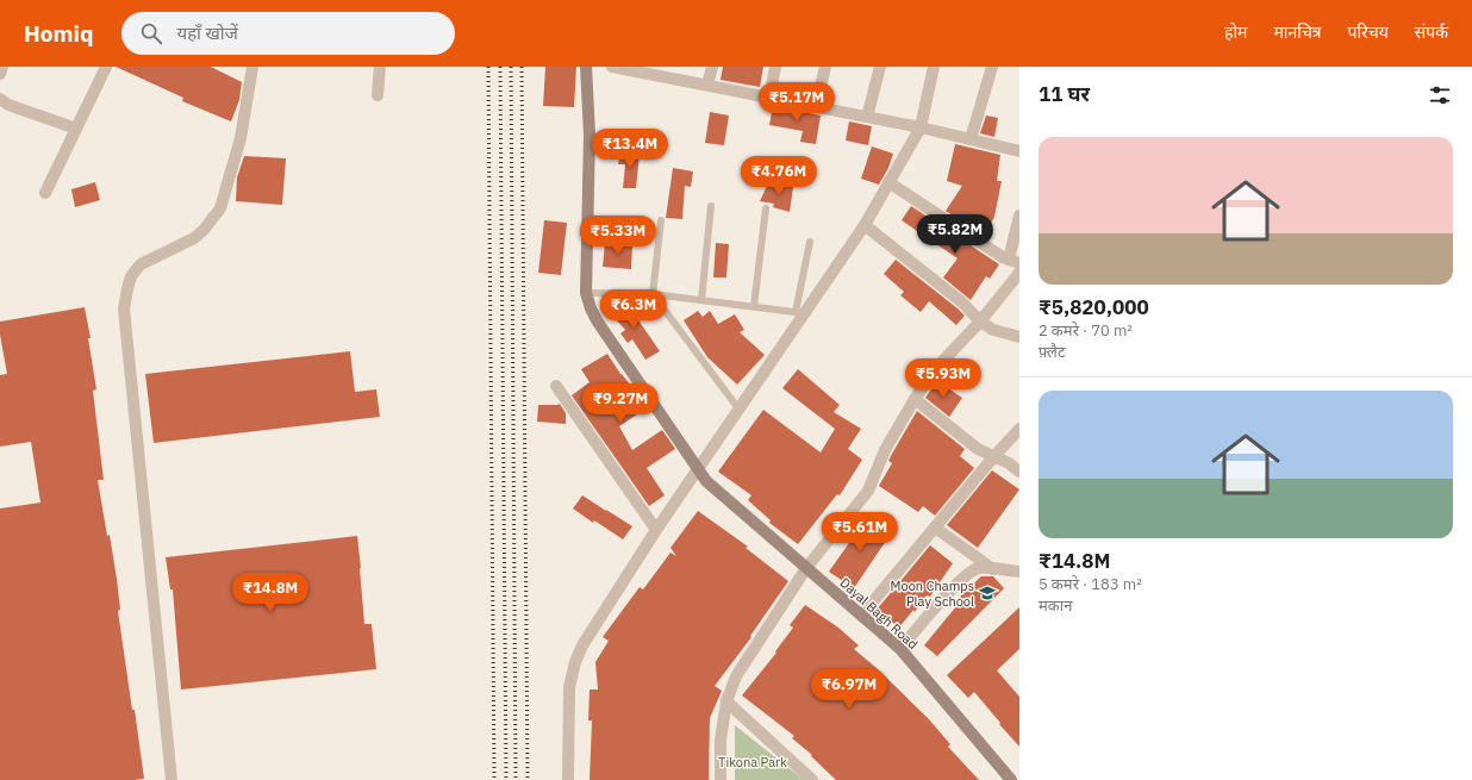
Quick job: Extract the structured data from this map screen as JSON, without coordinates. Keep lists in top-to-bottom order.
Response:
{
  "streets": {
    "street": ["Dayal Bagh Road"]
  },
  "parks": ["Tikona Park"],
  "places": {
    "school or university": ["Moon Champs Play School"]
  },
  "page": {
    "header": "Homiq",
    "search": "यहाँ खोजें",
    "nav": [
      "होम",
      "मानचित्र",
      "परिचय",
      "संपर्क"
    ],
    "heading": "11 घर",
    "price": [
      "₹5.17M",
      "₹13.4M",
      "₹4.76M",
      "₹5.82M",
      "₹5.33M",
      "₹6.3M",
      "₹5.93M",
      "₹9.27M",
      "₹5.61M",
      "₹14.8M",
      "₹6.97M"
    ],
    "list": [
      {
        "name": "₹5,820,000",
        "note": "2 कमरे · 70 m² · फ़्लैट"
      },
      {
        "name": "₹14.8M",
        "note": "5 कमरे · 183 m² · मकान"
      }
    ]
  }
}
